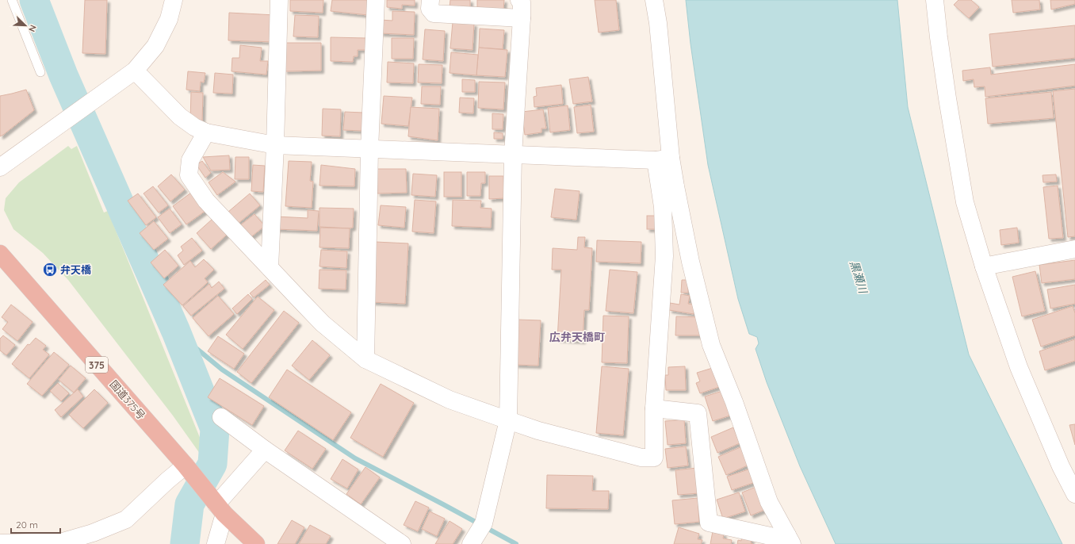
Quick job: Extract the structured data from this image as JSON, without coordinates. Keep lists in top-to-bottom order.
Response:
{
  "streets": {
    "highway": ["375", "国道375号"]
  },
  "districts": ["広弁天橋町"],
  "water": ["黒瀬川"],
  "places": {
    "bus stop": ["弁天橋"]
  },
  "scale_bar": "20 m",
  "north": "bottom right"
}
